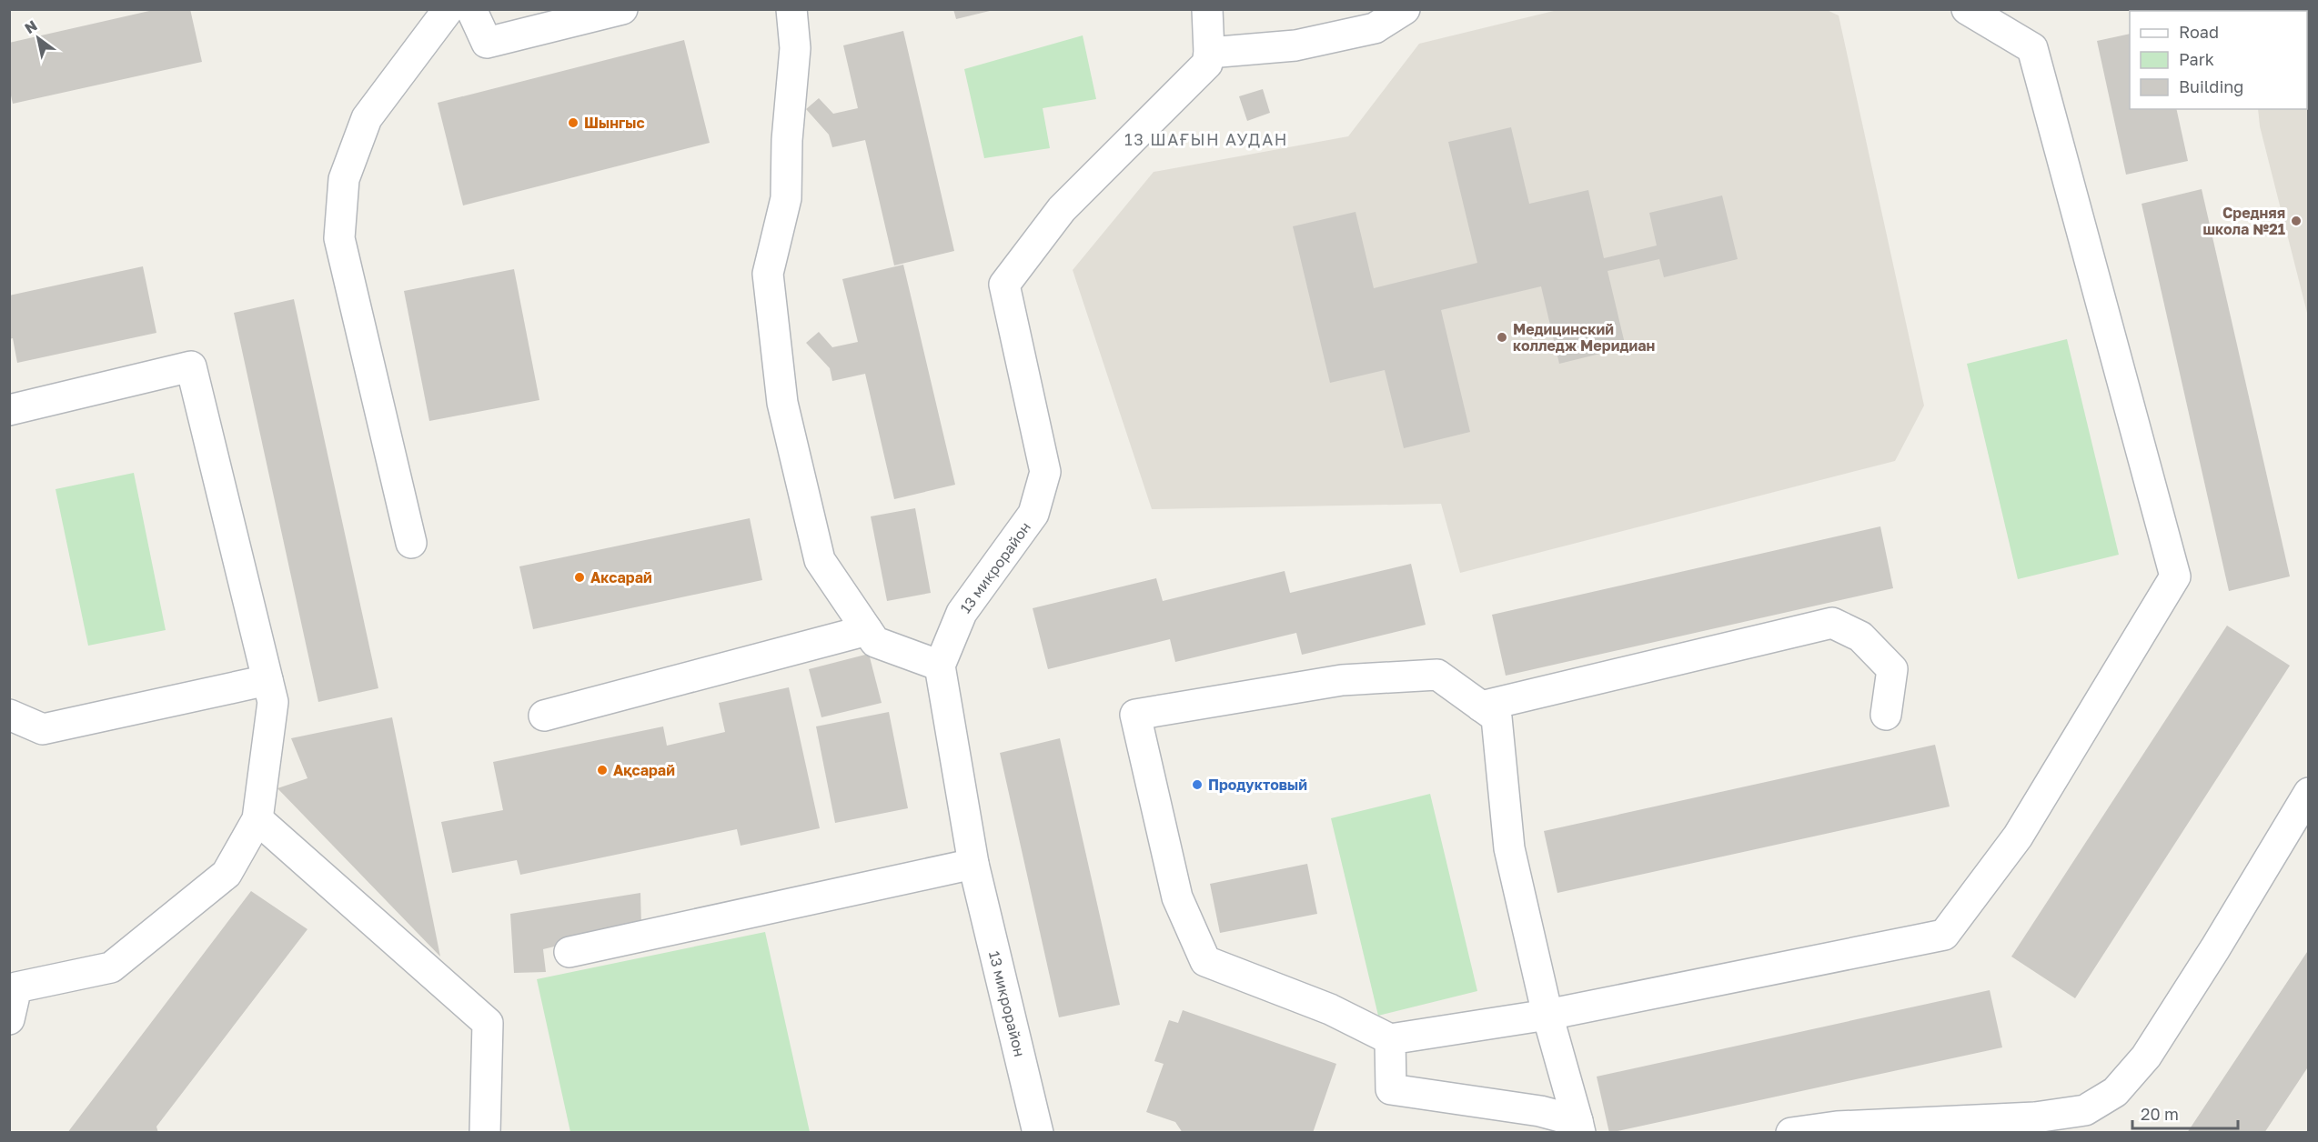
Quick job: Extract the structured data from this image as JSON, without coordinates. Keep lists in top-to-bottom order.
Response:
{
  "streets": {
    "lane": ["13 микрорайон"]
  },
  "districts": ["13 ШАҒЫН АУДАН"],
  "places": [
    "Шынгыс",
    "Средняя школа №21",
    "Медицинский колледж Меридиан",
    "Аксарай",
    "Ақсарай",
    "Продуктовый"
  ],
  "legend": ["Road", "Park", "Building"],
  "scale_bar": "20 m",
  "north": "top left"
}
